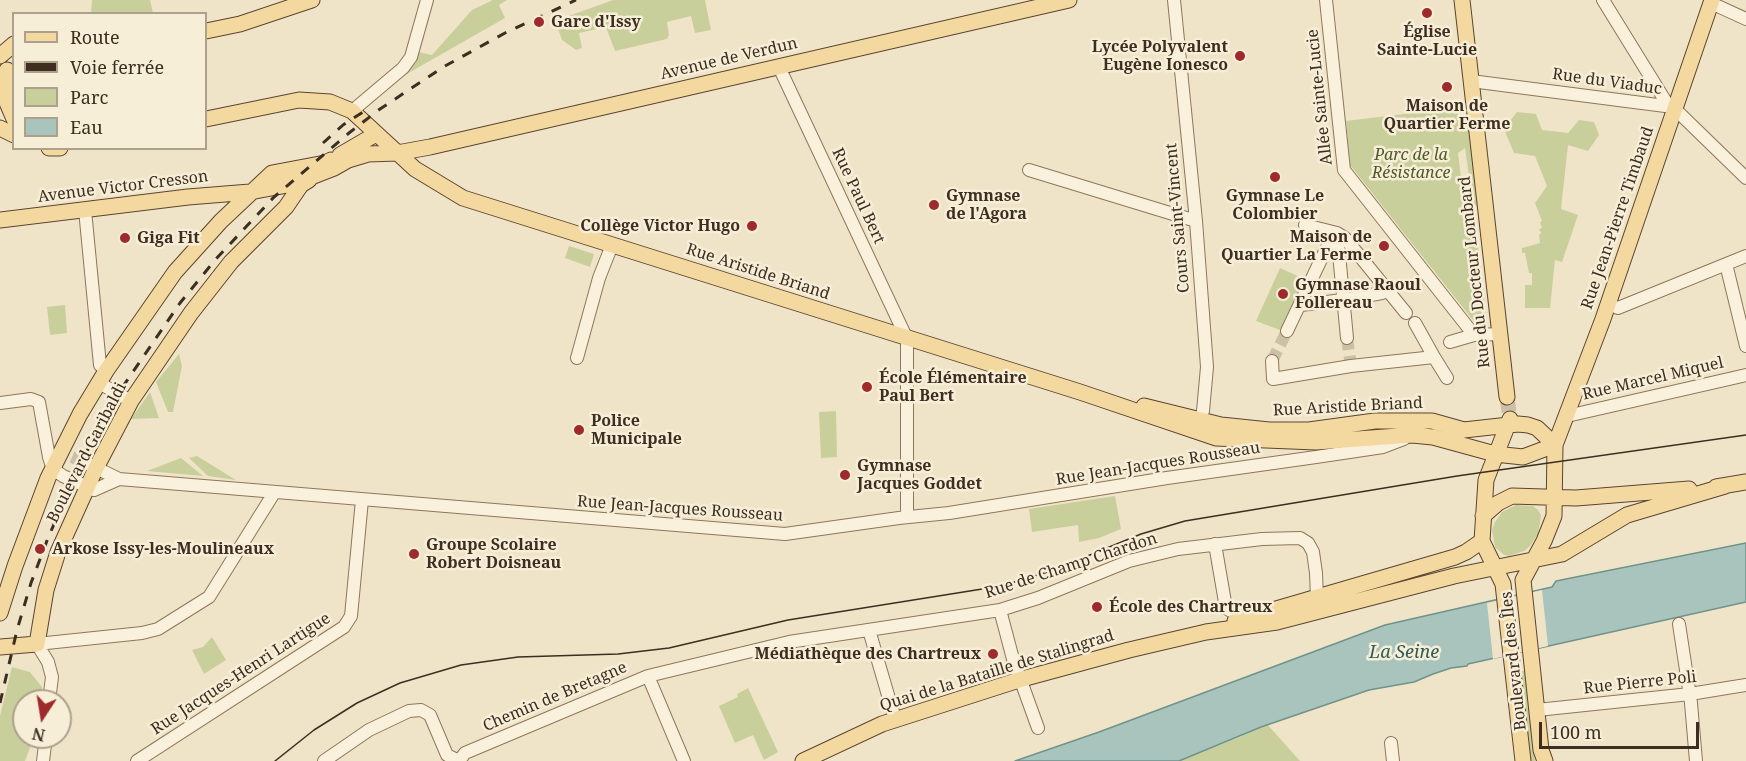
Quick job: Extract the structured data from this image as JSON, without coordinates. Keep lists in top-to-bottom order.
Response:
{
  "streets": {
    "main road": [
      "Avenue de Verdun",
      "Avenue Victor Cresson",
      "Rue Jean-Pierre Timbaud",
      "Rue Aristide Briand",
      "Rue du Docteur Lombard",
      "Boulevard Garibaldi",
      "Boulevard des Îles",
      "Quai de la Bataille de Stalingrad"
    ],
    "street": [
      "Rue du Viaduc",
      "Allée Sainte-Lucie",
      "Rue Paul Bert",
      "Cours Saint-Vincent",
      "Rue Marcel Miquel",
      "Rue Jean-Jacques Rousseau",
      "Rue de Champ Chardon",
      "Rue Jacques-Henri Lartigue",
      "Rue Pierre Poli",
      "Chemin de Bretagne"
    ]
  },
  "crossings": [
    ["Avenue de Verdun", "Rue Paul Bert"],
    ["Avenue de Verdun", "Rue Aristide Briand"],
    ["Rue du Viaduc", "Rue Jean-Pierre Timbaud"],
    ["Rue du Viaduc", "Rue du Docteur Lombard"],
    ["Avenue Victor Cresson", "Boulevard Garibaldi"],
    ["Rue Paul Bert", "Rue Aristide Briand"],
    ["Cours Saint-Vincent", "Rue Aristide Briand"],
    ["Rue Jean-Pierre Timbaud", "Rue Aristide Briand"],
    ["Rue Jean-Pierre Timbaud", "Rue Marcel Miquel"],
    ["Rue Jean-Pierre Timbaud", "Boulevard des Îles"],
    ["Rue Aristide Briand", "Rue Jean-Jacques Rousseau"],
    ["Rue Aristide Briand", "Boulevard des Îles"],
    ["Boulevard Garibaldi", "Rue Jean-Jacques Rousseau"],
    ["Rue Jean-Jacques Rousseau", "Rue Jacques-Henri Lartigue"],
    ["Rue de Champ Chardon", "Quai de la Bataille de Stalingrad"],
    ["Rue de Champ Chardon", "Chemin de Bretagne"],
    ["Boulevard des Îles", "Quai de la Bataille de Stalingrad"],
    ["Boulevard des Îles", "Rue Pierre Poli"]
  ],
  "water": ["La Seine"],
  "parks": ["Parc de la Résistance"],
  "places": [
    "Église Sainte-Lucie",
    "Gare d'Issy",
    "Lycée Polyvalent Eugène Ionesco",
    "Maison de Quartier Ferme",
    "Gymnase Le Colombier",
    "Gymnase de l'Agora",
    "Collège Victor Hugo",
    "Giga Fit",
    "Maison de Quartier La Ferme",
    "Gymnase Raoul Follereau",
    "École Élémentaire Paul Bert",
    "Police Municipale",
    "Gymnase Jacques Goddet",
    "Arkose Issy-les-Moulineaux",
    "Groupe Scolaire Robert Doisneau",
    "École des Chartreux",
    "Médiathèque des Chartreux"
  ],
  "legend": [
    "Route",
    "Voie ferrée",
    "Parc",
    "Eau"
  ],
  "scale_bar": "100 m",
  "north": "bottom"
}
